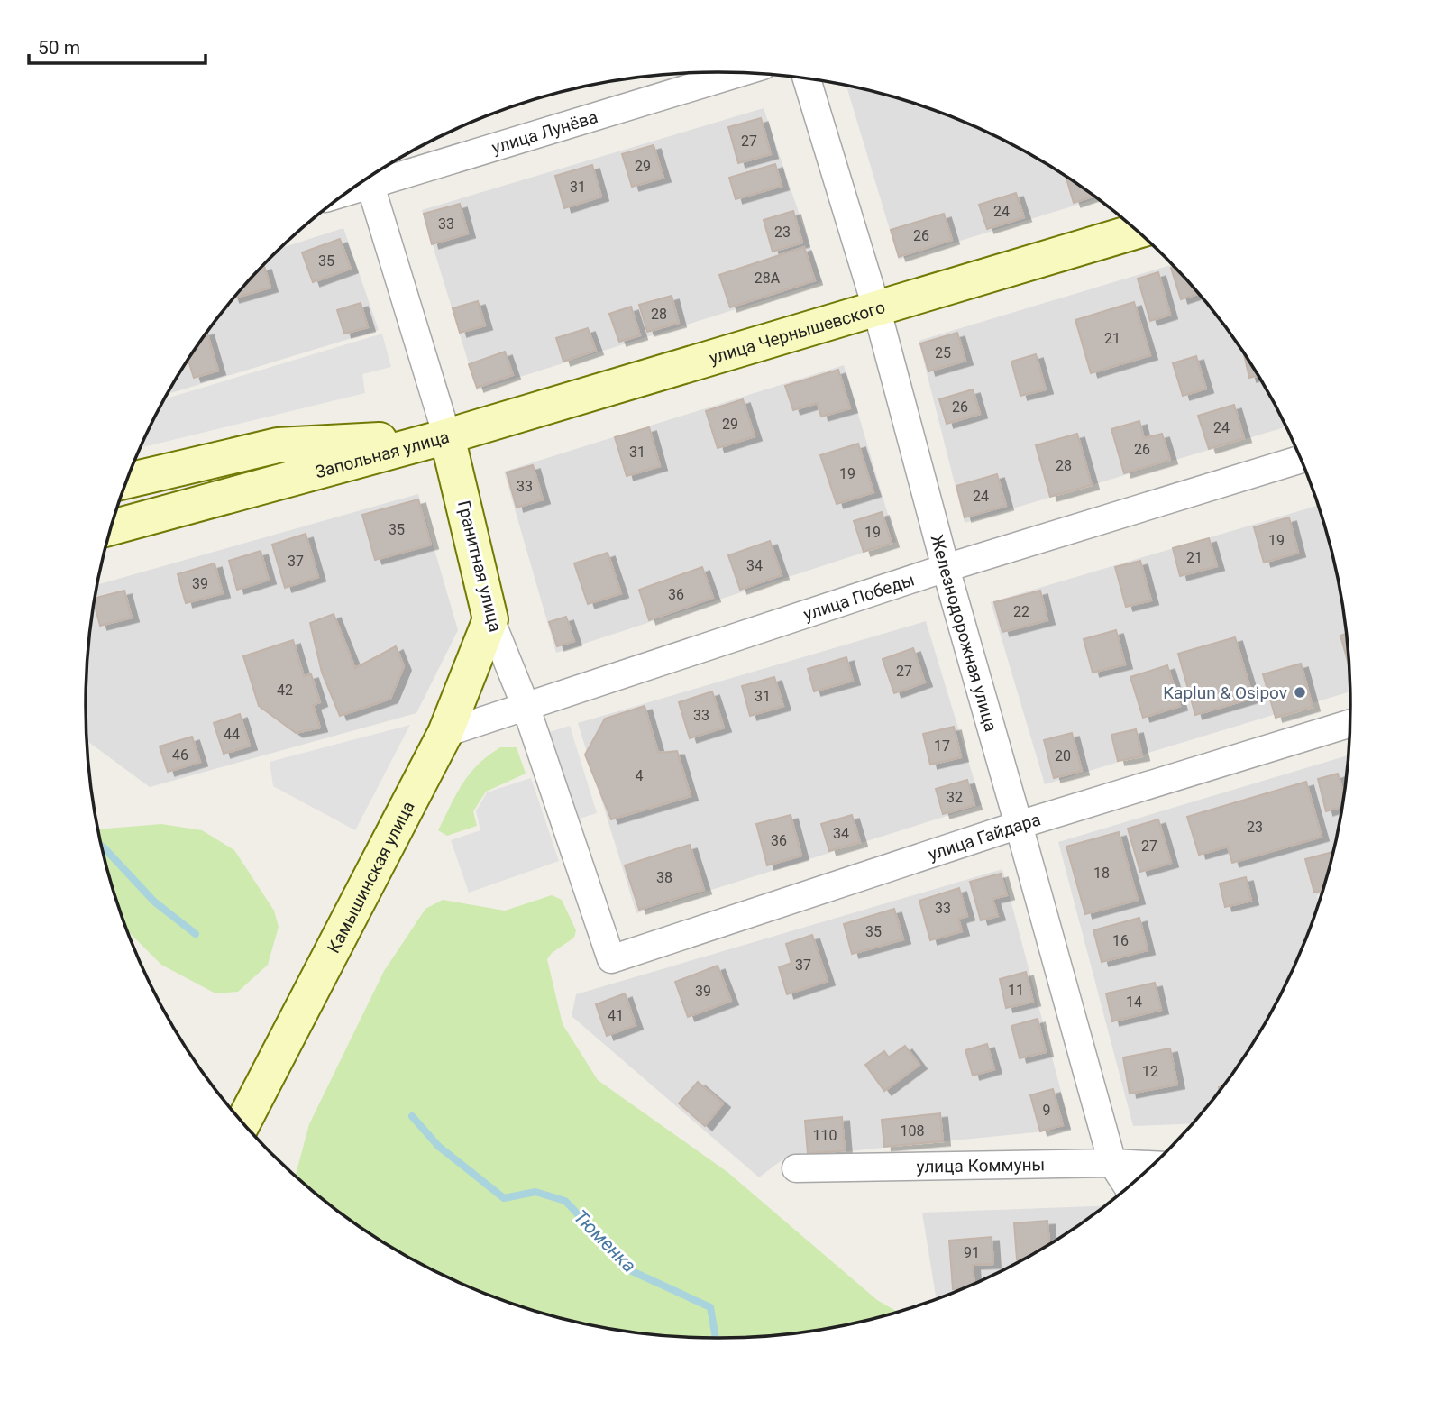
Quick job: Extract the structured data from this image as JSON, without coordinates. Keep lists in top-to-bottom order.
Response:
{
  "streets": {
    "street": [
      "улица Лунёва",
      "улица Чернышевского",
      "Запольная улица",
      "Гранитная улица",
      "улица Победы",
      "Железнодорожная улица",
      "улица Гайдара",
      "Камышинская улица",
      "улица Коммуны"
    ]
  },
  "crossings": [
    ["улица Чернышевского", "Запольная улица"],
    ["улица Чернышевского", "Гранитная улица"],
    ["улица Чернышевского", "Железнодорожная улица"],
    ["Запольная улица", "Гранитная улица"],
    ["Гранитная улица", "улица Победы"],
    ["Гранитная улица", "улица Гайдара"],
    ["Гранитная улица", "Камышинская улица"],
    ["улица Победы", "Железнодорожная улица"],
    ["улица Победы", "Камышинская улица"],
    ["Железнодорожная улица", "улица Гайдара"],
    ["Железнодорожная улица", "улица Коммуны"]
  ],
  "water": ["Тюменка"],
  "places": ["Kaplun & Osipov"],
  "house_numbers": [
    "27",
    "29",
    "31",
    "24",
    "33",
    "23",
    "26",
    "35",
    "28А",
    "28",
    "21",
    "25",
    "26",
    "29",
    "24",
    "26",
    "31",
    "28",
    "19",
    "33",
    "24",
    "35",
    "19",
    "19",
    "21",
    "37",
    "34",
    "39",
    "36",
    "22",
    "27",
    "42",
    "31",
    "33",
    "44",
    "17",
    "46",
    "20",
    "4",
    "32",
    "23",
    "34",
    "36",
    "27",
    "18",
    "38",
    "33",
    "35",
    "16",
    "37",
    "11",
    "39",
    "14",
    "41",
    "12",
    "9",
    "108",
    "110",
    "91"
  ],
  "scale_bar": "50 m"
}
